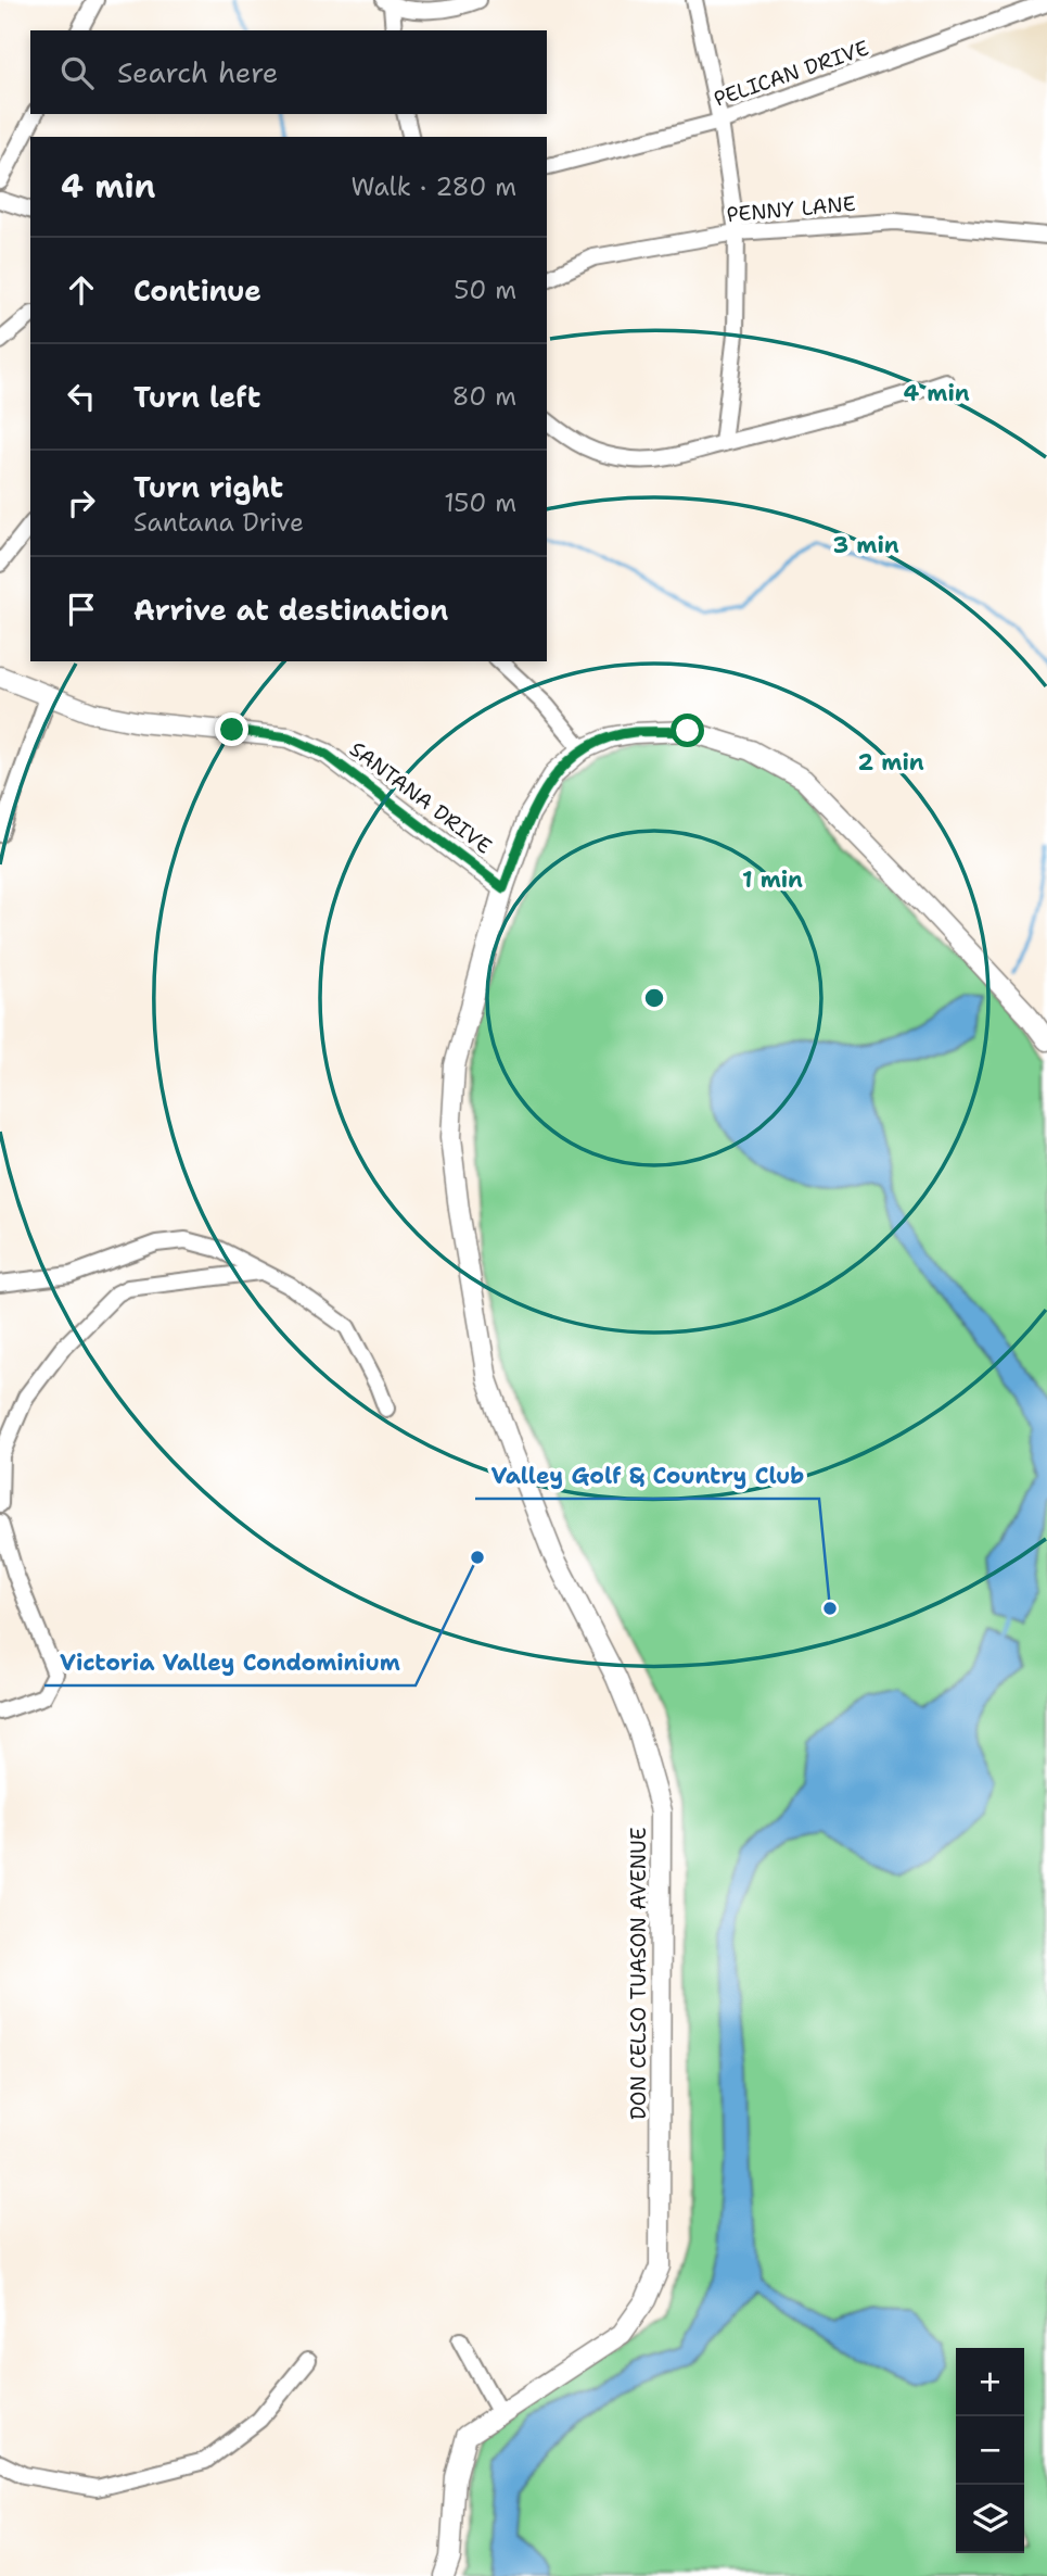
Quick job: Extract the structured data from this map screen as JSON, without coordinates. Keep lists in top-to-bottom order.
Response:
{
  "streets": {
    "street": [
      "PELICAN DRIVE",
      "PENNY LANE",
      "SANTANA DRIVE",
      "DON CELSO TUASON AVENUE"
    ]
  },
  "crossings": [
    ["SANTANA DRIVE", "DON CELSO TUASON AVENUE"]
  ],
  "places": ["Victoria Valley Condominium", "Valley Golf & Country Club"],
  "page": {
    "search": "Search here",
    "heading": ["4 min", "Walk · 280 m"],
    "list": [
      ["Continue", "50 m"],
      ["Turn left", "80 m"],
      ["Turn right", "Santana Drive", "150 m"],
      "Arrive at destination"
    ],
    "map_buttons": ["+", "−"]
  },
  "rings": [
    "4 min",
    "3 min",
    "2 min",
    "1 min"
  ]
}
